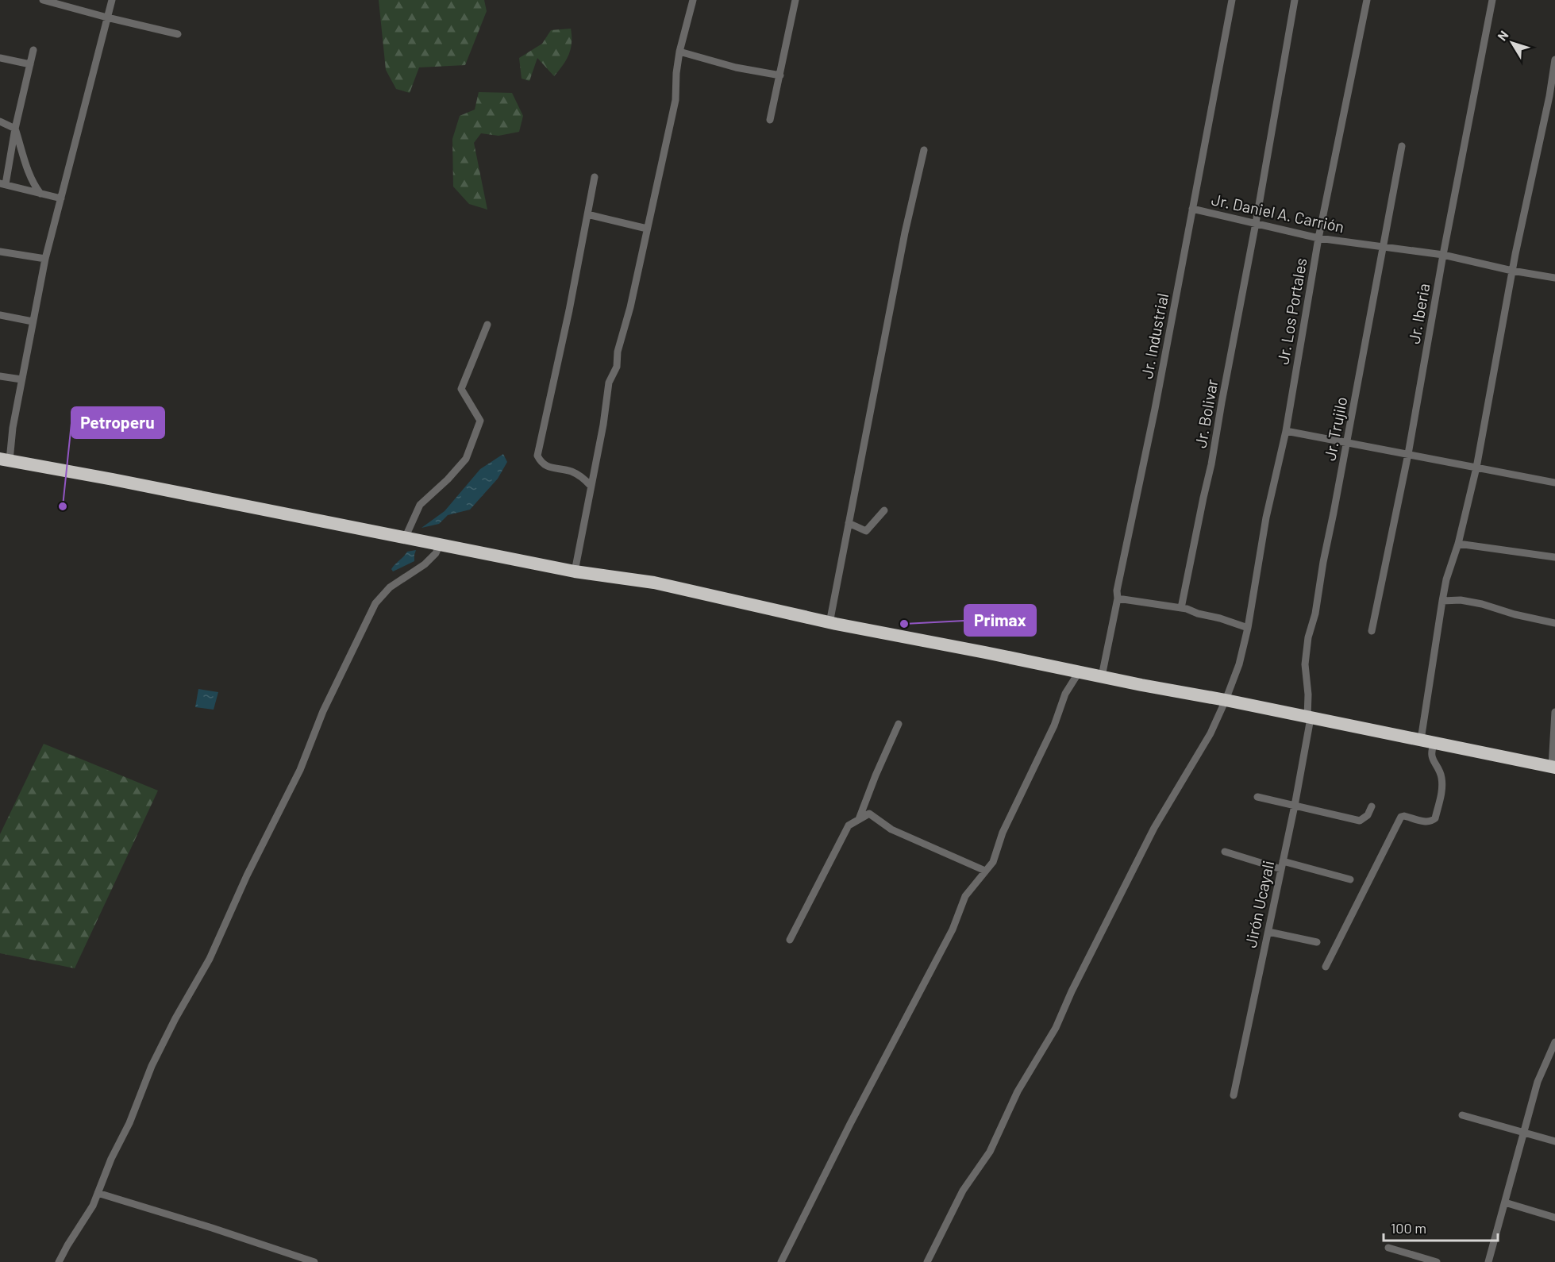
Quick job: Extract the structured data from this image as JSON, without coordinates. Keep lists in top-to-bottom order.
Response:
{
  "streets": {
    "street": [
      "Jr. Daniel A. Carrión",
      "Jr. Los Portales",
      "Jr. Iberia",
      "Jr. Industrial",
      "Jr. Bolivar",
      "Jr. Trujilo",
      "Jirón Ucayali"
    ]
  },
  "crossings": [
    ["Jr. Daniel A. Carrión", "Jr. Los Portales"],
    ["Jr. Daniel A. Carrión", "Jr. Iberia"],
    ["Jr. Daniel A. Carrión", "Jr. Industrial"],
    ["Jr. Daniel A. Carrión", "Jr. Bolivar"],
    ["Jr. Daniel A. Carrión", "Jr. Trujilo"],
    ["Jr. Trujilo", "Jirón Ucayali"]
  ],
  "places": ["Petroperu", "Primax"],
  "scale_bar": "100 m",
  "north": "top left"
}
